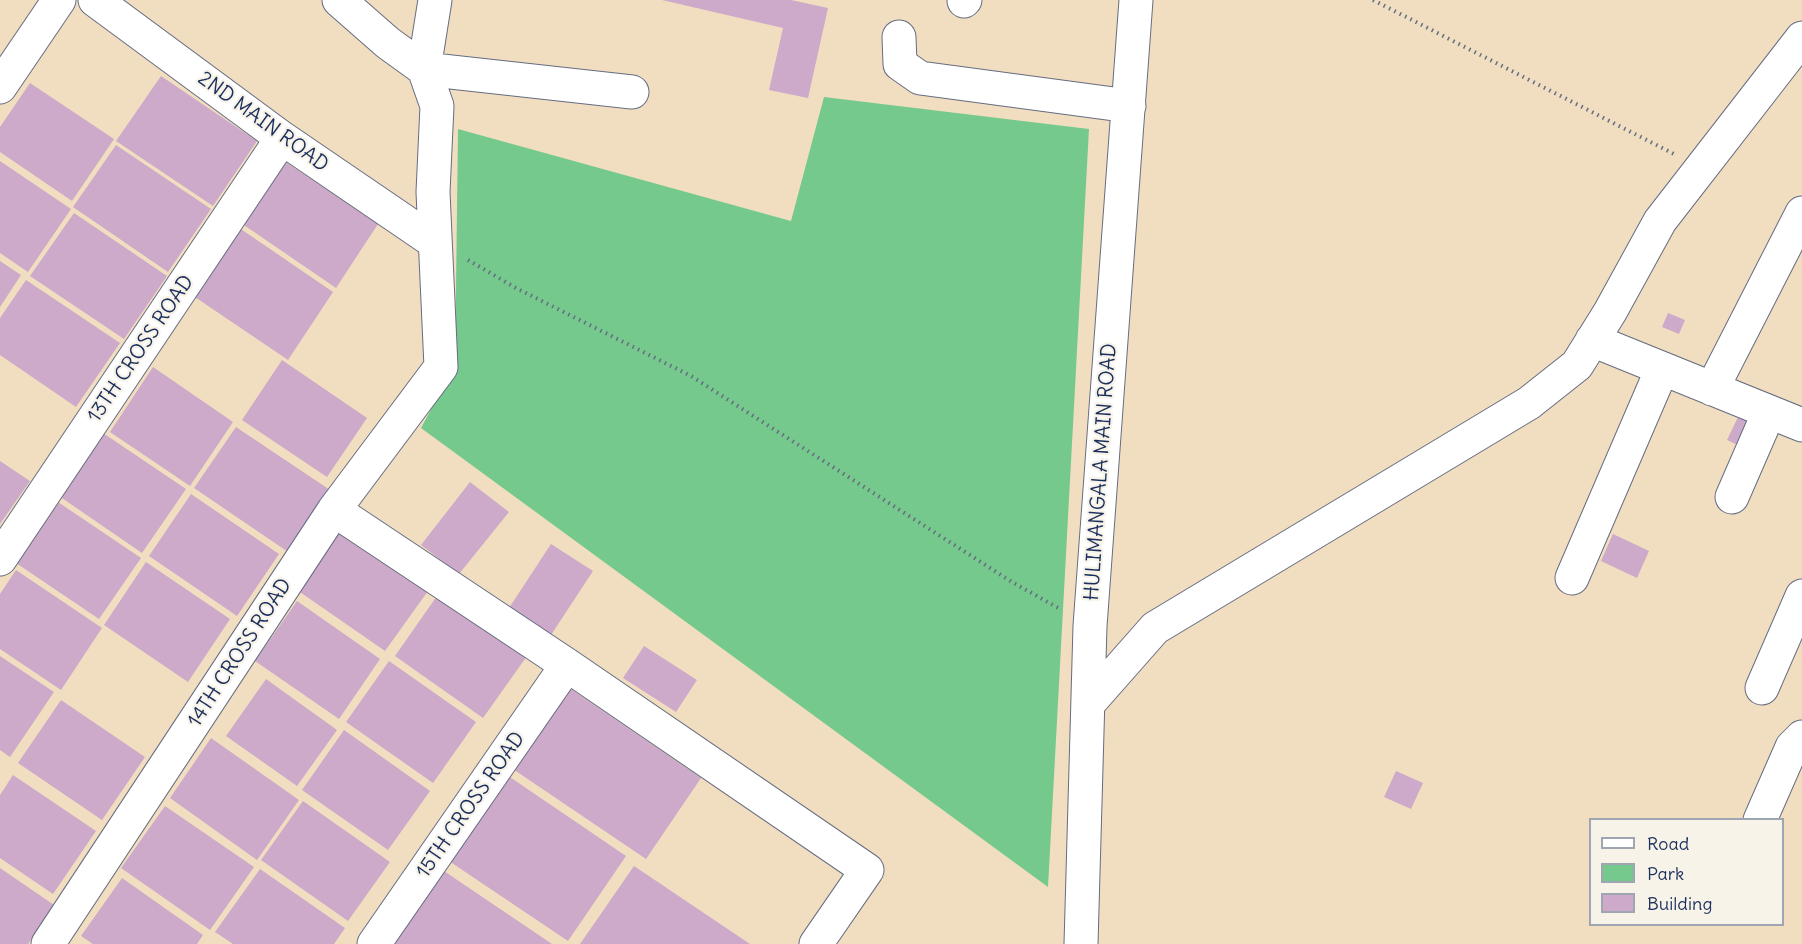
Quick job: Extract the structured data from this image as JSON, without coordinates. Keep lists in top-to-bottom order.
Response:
{
  "streets": {
    "street": [
      "2ND MAIN ROAD",
      "13TH CROSS ROAD",
      "HULIMANGALA MAIN ROAD",
      "14TH CROSS ROAD",
      "15TH CROSS ROAD"
    ]
  },
  "crossings": [
    ["2ND MAIN ROAD", "13TH CROSS ROAD"],
    ["2ND MAIN ROAD", "14TH CROSS ROAD"]
  ],
  "legend": ["Road", "Park", "Building"]
}
